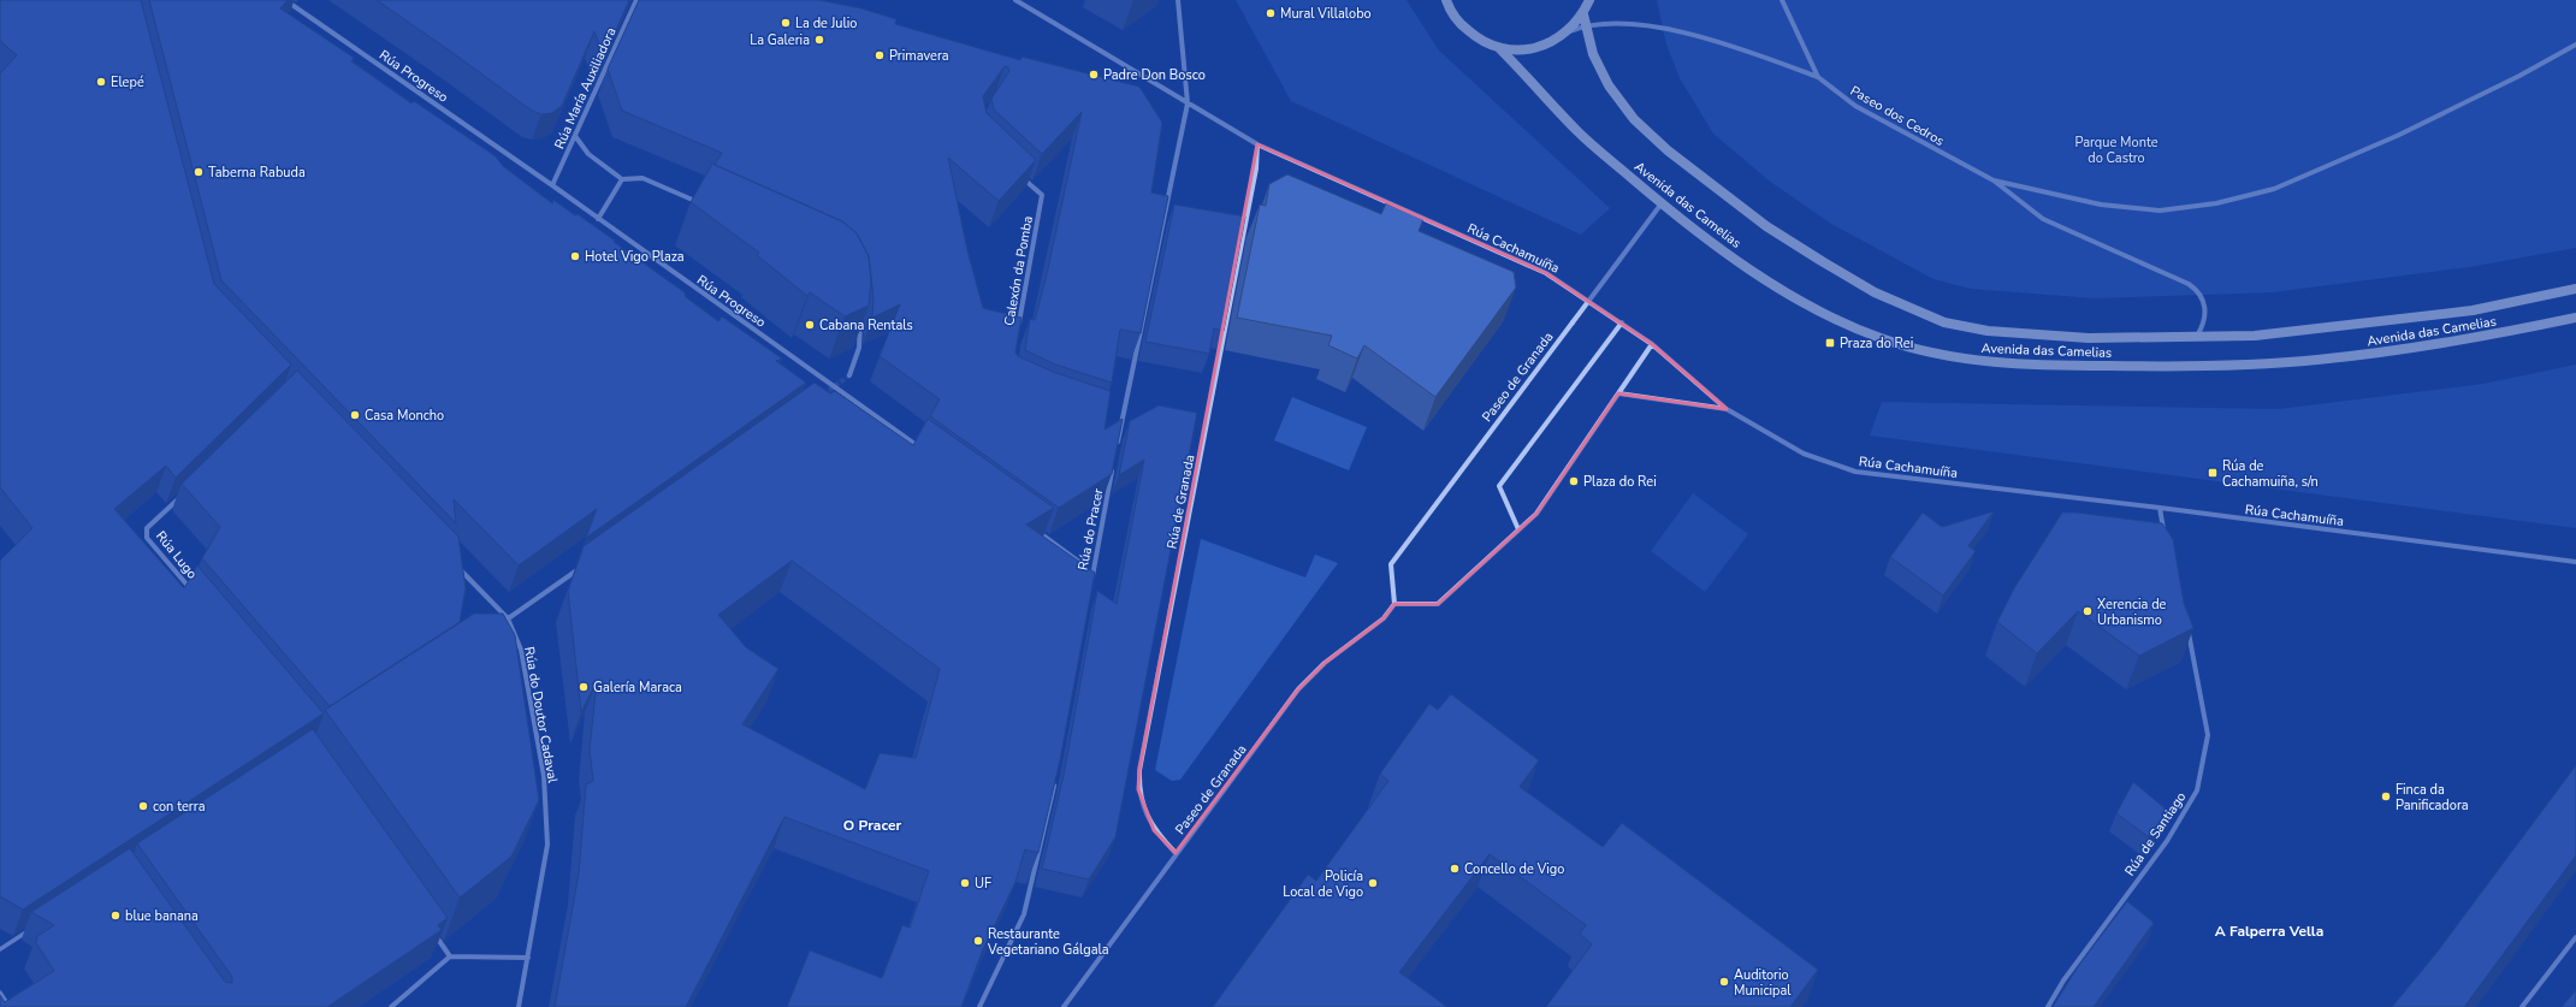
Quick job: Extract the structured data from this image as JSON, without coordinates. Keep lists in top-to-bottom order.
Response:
{
  "streets": {
    "main road": ["Avenida das Camelias"],
    "street": [
      "Rúa Progreso",
      "Rúa María Auxiliadora",
      "Paseo dos Cedros",
      "Rúa Cachamuíña",
      "Calexón da Pomba",
      "Paseo de Granada",
      "Rúa de Granada",
      "Rúa do Pracer",
      "Rúa Lugo",
      "Rúa do Doutor Cadaval",
      "Rúa de Santiago"
    ]
  },
  "crossings": [
    ["Rúa Progreso", "Rúa María Auxiliadora"],
    ["Avenida das Camelias", "Paseo de Granada"],
    ["Rúa Cachamuíña", "Rúa de Granada"],
    ["Paseo de Granada", "Rúa de Granada"]
  ],
  "districts": ["O Pracer", "A Falperra Vella"],
  "parks": ["Parque Monte do Castro"],
  "places": {
    "other": [
      "Mural Villalobo",
      "La de Julio",
      "La Galeria",
      "Primavera",
      "Padre Don Bosco",
      "Elepé",
      "Taberna Rabuda",
      "Hotel Vigo Plaza",
      "Cabana Rentals",
      "Casa Moncho",
      "Plaza do Rei",
      "Xerencia de Urbanismo",
      "Galería Maraca",
      "Finca da Panificadora",
      "con terra",
      "Concello de Vigo",
      "UF",
      "Policía Local de Vigo",
      "blue banana",
      "Restaurante Vegetariano Gálgala",
      "Auditorio Municipal"
    ],
    "transit": ["Praza do Rei", "Rúa de Cachamuiña, s/n"]
  }
}
